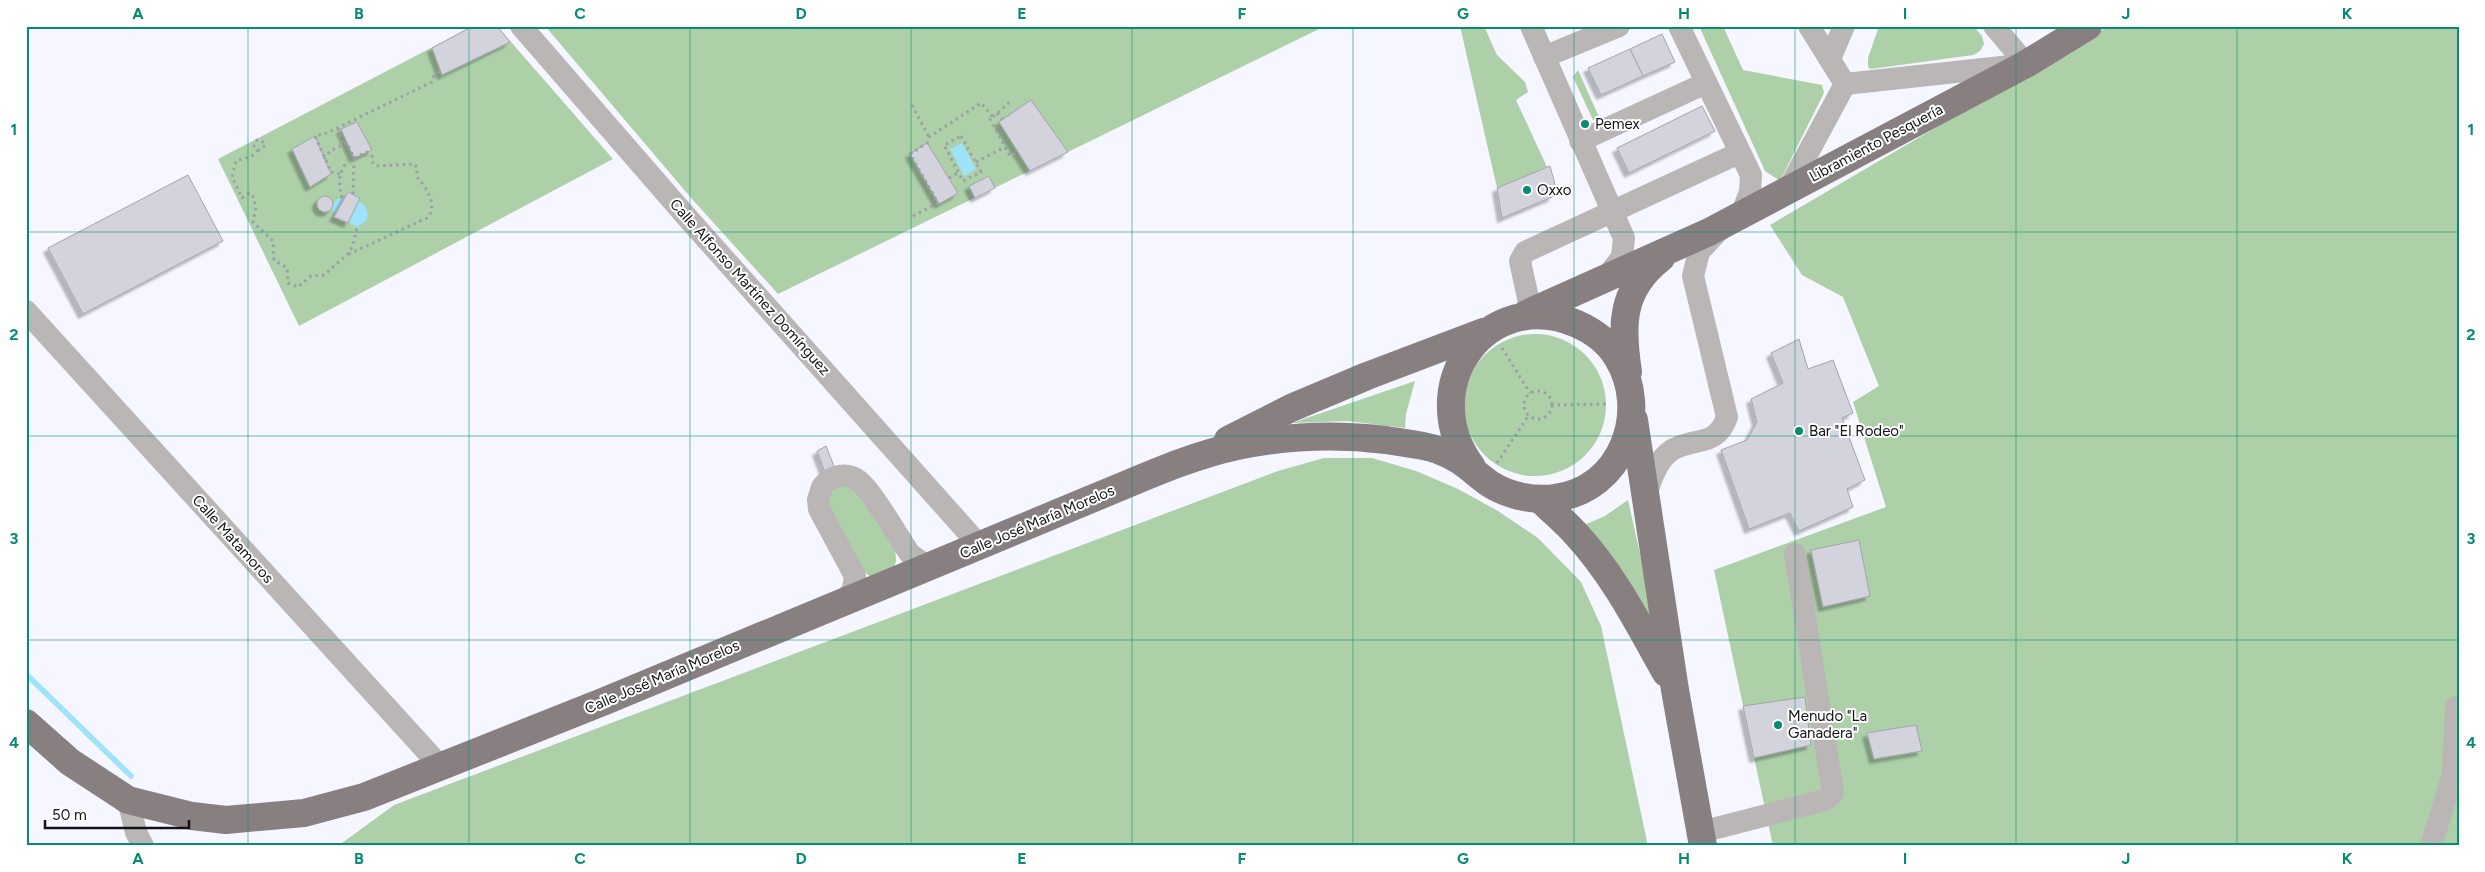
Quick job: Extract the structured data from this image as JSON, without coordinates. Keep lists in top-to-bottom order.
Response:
{
  "streets": {
    "main road": ["Libramiento Pesquería", "Calle José María Morelos"],
    "street": ["Calle Alfonso Martínez Domínguez", "Calle Matamoros"]
  },
  "crossings": [
    ["Calle Alfonso Martínez Domínguez", "Calle José María Morelos"],
    ["Calle José María Morelos", "Calle Matamoros"]
  ],
  "places": [
    "Pemex",
    "Oxxo",
    "Bar \"El Rodeo\"",
    "Menudo \"La Ganadera\""
  ],
  "scale_bar": "50 m",
  "grid": {
    "columns": [
      "A",
      "B",
      "C",
      "D",
      "E",
      "F",
      "G",
      "H",
      "I",
      "J",
      "K"
    ],
    "rows": [
      "1",
      "2",
      "3",
      "4"
    ]
  }
}
